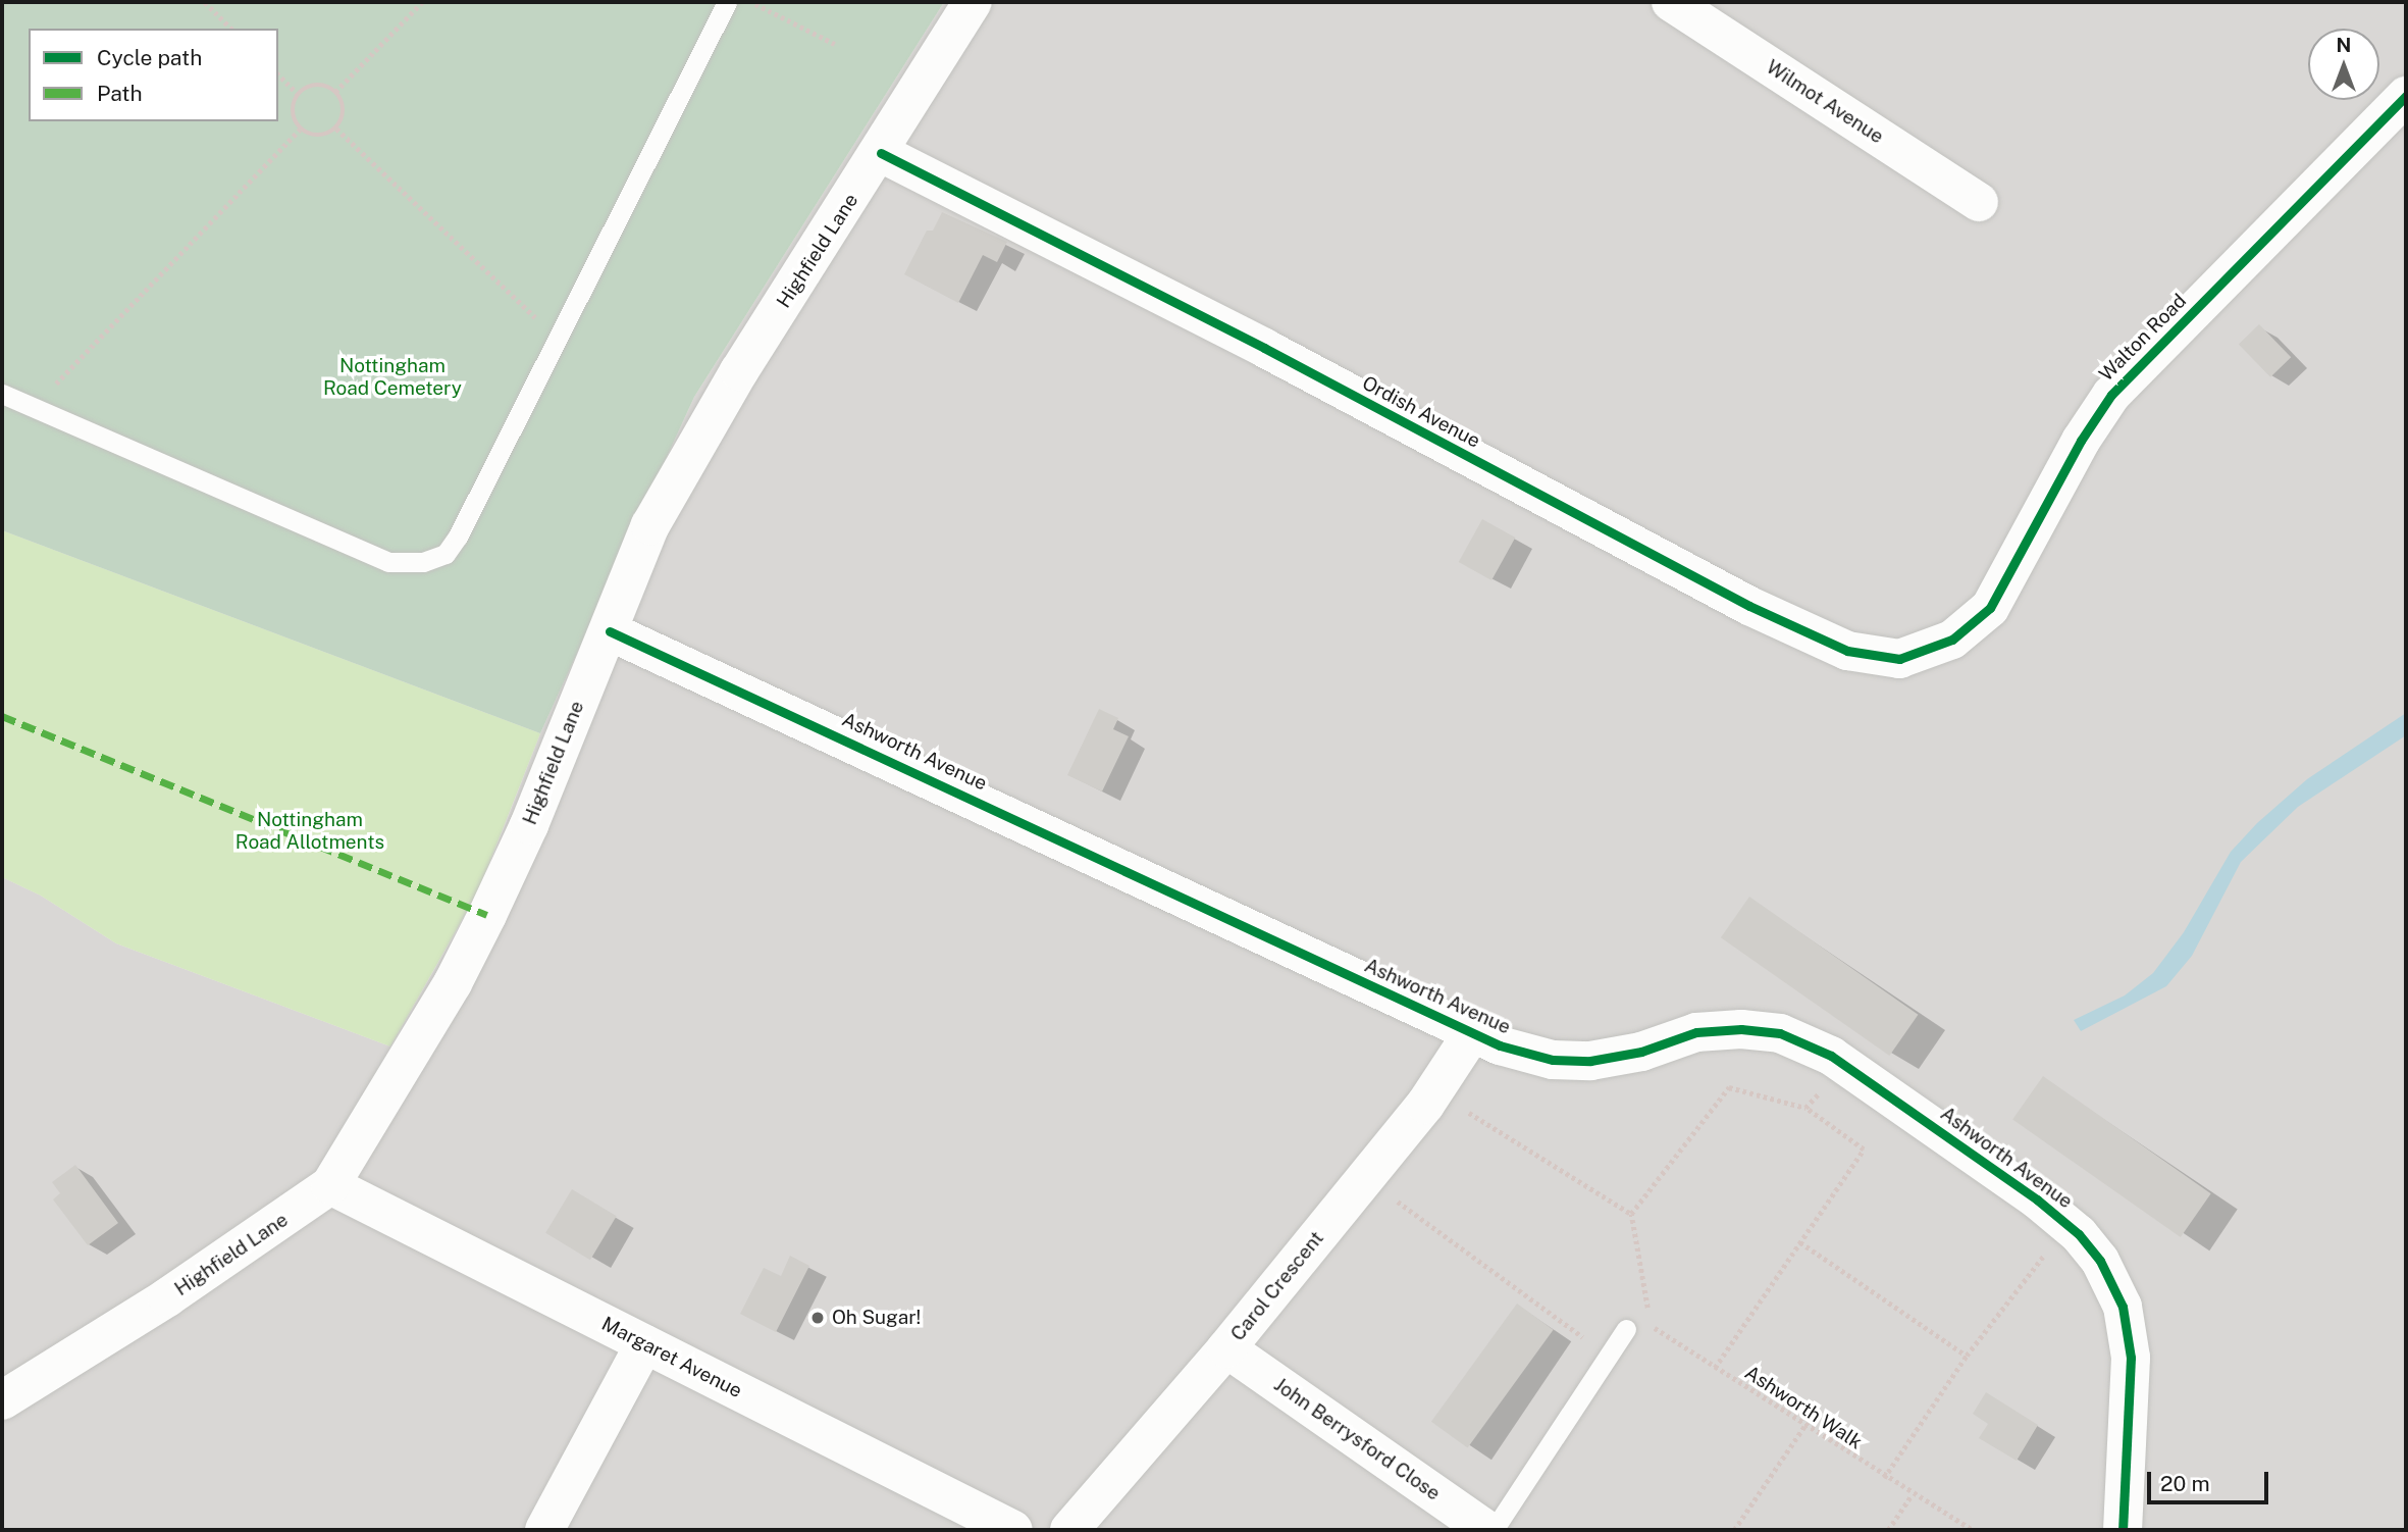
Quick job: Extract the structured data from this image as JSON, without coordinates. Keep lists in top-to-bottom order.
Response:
{
  "streets": {
    "street": [
      "Wilmot Avenue",
      "Highfield Lane",
      "Walton Road",
      "Ordish Avenue",
      "Ashworth Avenue",
      "Carol Crescent",
      "Margaret Avenue",
      "John Berrysford Close"
    ],
    "path": ["Ashworth Walk"]
  },
  "crossings": [
    ["Highfield Lane", "Ordish Avenue"],
    ["Highfield Lane", "Ashworth Avenue"],
    ["Highfield Lane", "Margaret Avenue"],
    ["Walton Road", "Ordish Avenue"],
    ["Ashworth Avenue", "Carol Crescent"],
    ["Carol Crescent", "John Berrysford Close"]
  ],
  "parks": ["Nottingham Road Cemetery", "Nottingham Road Allotments"],
  "places": ["Oh Sugar!"],
  "legend": ["Cycle path", "Path"],
  "scale_bar": "20 m",
  "north": "top"
}
